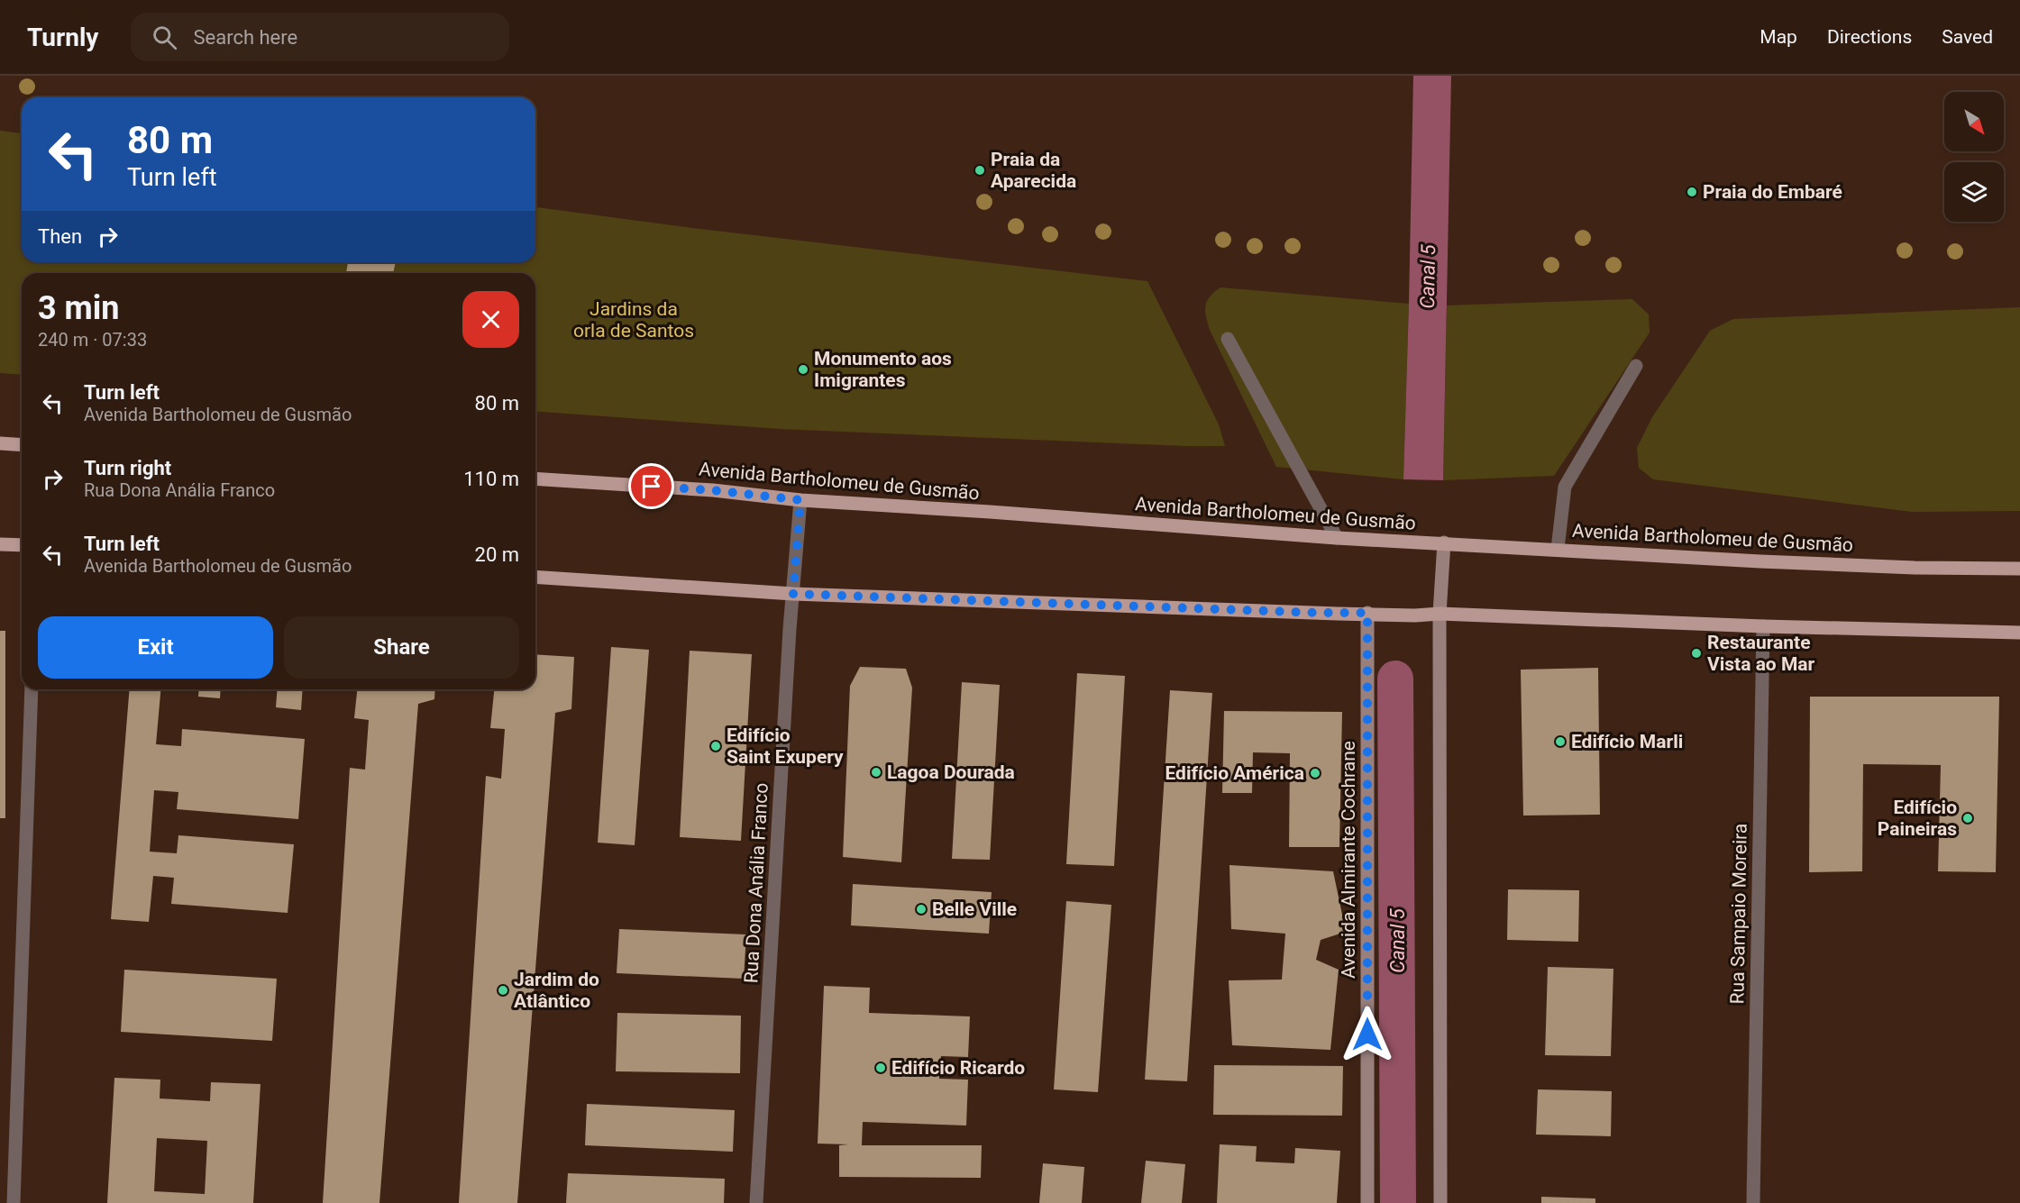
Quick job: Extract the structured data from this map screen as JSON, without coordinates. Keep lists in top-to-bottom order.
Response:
{
  "streets": {
    "main road": ["Avenida Bartholomeu de Gusmão", "Avenida Almirante Cochrane"],
    "street": ["Rua Dona Anália Franco", "Rua Sampaio Moreira"]
  },
  "crossings": [
    ["Avenida Bartholomeu de Gusmão", "Rua Dona Anália Franco"]
  ],
  "water": ["Canal 5"],
  "parks": ["Jardins da orla de Santos"],
  "places": [
    "Praia da Aparecida",
    "Praia do Embaré",
    "Monumento aos Imigrantes",
    "Restaurante Vista ao Mar",
    "Edifício Marli",
    "Edifício Saint Exupery",
    "Lagoa Dourada",
    "Edifício América",
    "Edifício Paineiras",
    "Belle Ville",
    "Jardim do Atlântico",
    "Edifício Ricardo"
  ],
  "north": "bottom right",
  "page": {
    "header": "Turnly",
    "search": "Search here",
    "nav": ["Map", "Directions", "Saved"],
    "turn": ["80 m", "Turn left"],
    "then": "Then",
    "heading": ["3 min", "240 m · 07:33"],
    "list": [
      {
        "name": "Turn left",
        "note": "Avenida Bartholomeu de Gusmão",
        "value": "80 m"
      },
      {
        "name": "Turn right",
        "note": "Rua Dona Anália Franco",
        "value": "110 m"
      },
      {
        "name": "Turn left",
        "note": "Avenida Bartholomeu de Gusmão",
        "value": "20 m"
      }
    ],
    "buttons": ["Exit", "Share"]
  }
}
